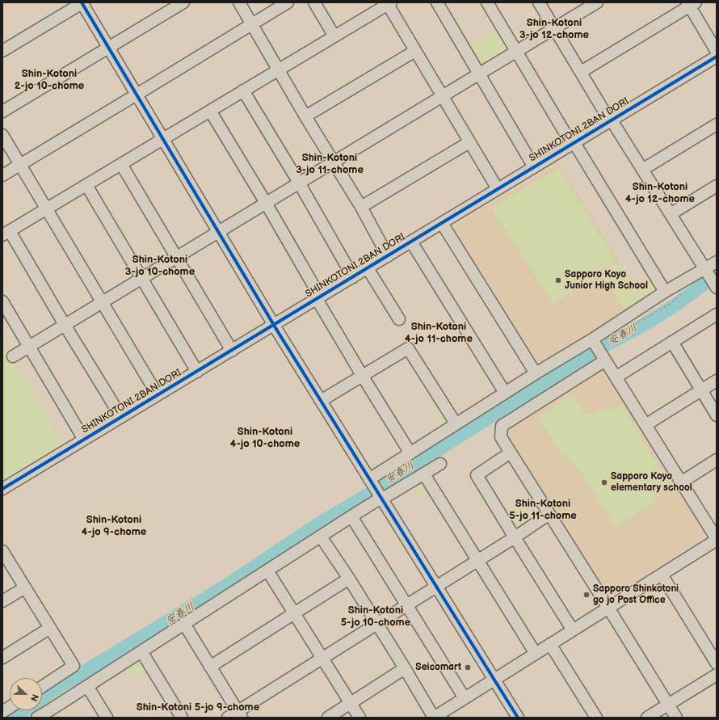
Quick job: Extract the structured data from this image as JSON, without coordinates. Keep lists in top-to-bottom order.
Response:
{
  "streets": {
    "street": ["SHINKOTONI 2BAN DORI"]
  },
  "districts": [
    "Shin-Kotoni 3-jo 12-chome",
    "Shin-Kotoni 2-jo 10-chome",
    "Shin-Kotoni 3-jo 11-chome",
    "Shin-Kotoni 4-jo 12-chome",
    "Shin-Kotoni 3-jo 10-chome",
    "Shin-Kotoni 4-jo 11-chome",
    "Shin-Kotoni 4-jo 10-chome",
    "Shin-Kotoni 5-jo 11-chome",
    "Shin-Kotoni 4-jo 9-chome",
    "Shin-Kotoni 5-jo 10-chome",
    "Shin-Kotoni 5-jo 9-chome"
  ],
  "water": ["安春川"],
  "places": [
    "Sapporo Koyo Junior High School",
    "Sapporo Koyo elementary school",
    "Sapporo Shinkotoni go jo Post Office",
    "Seicomart"
  ],
  "north": "right"
}
